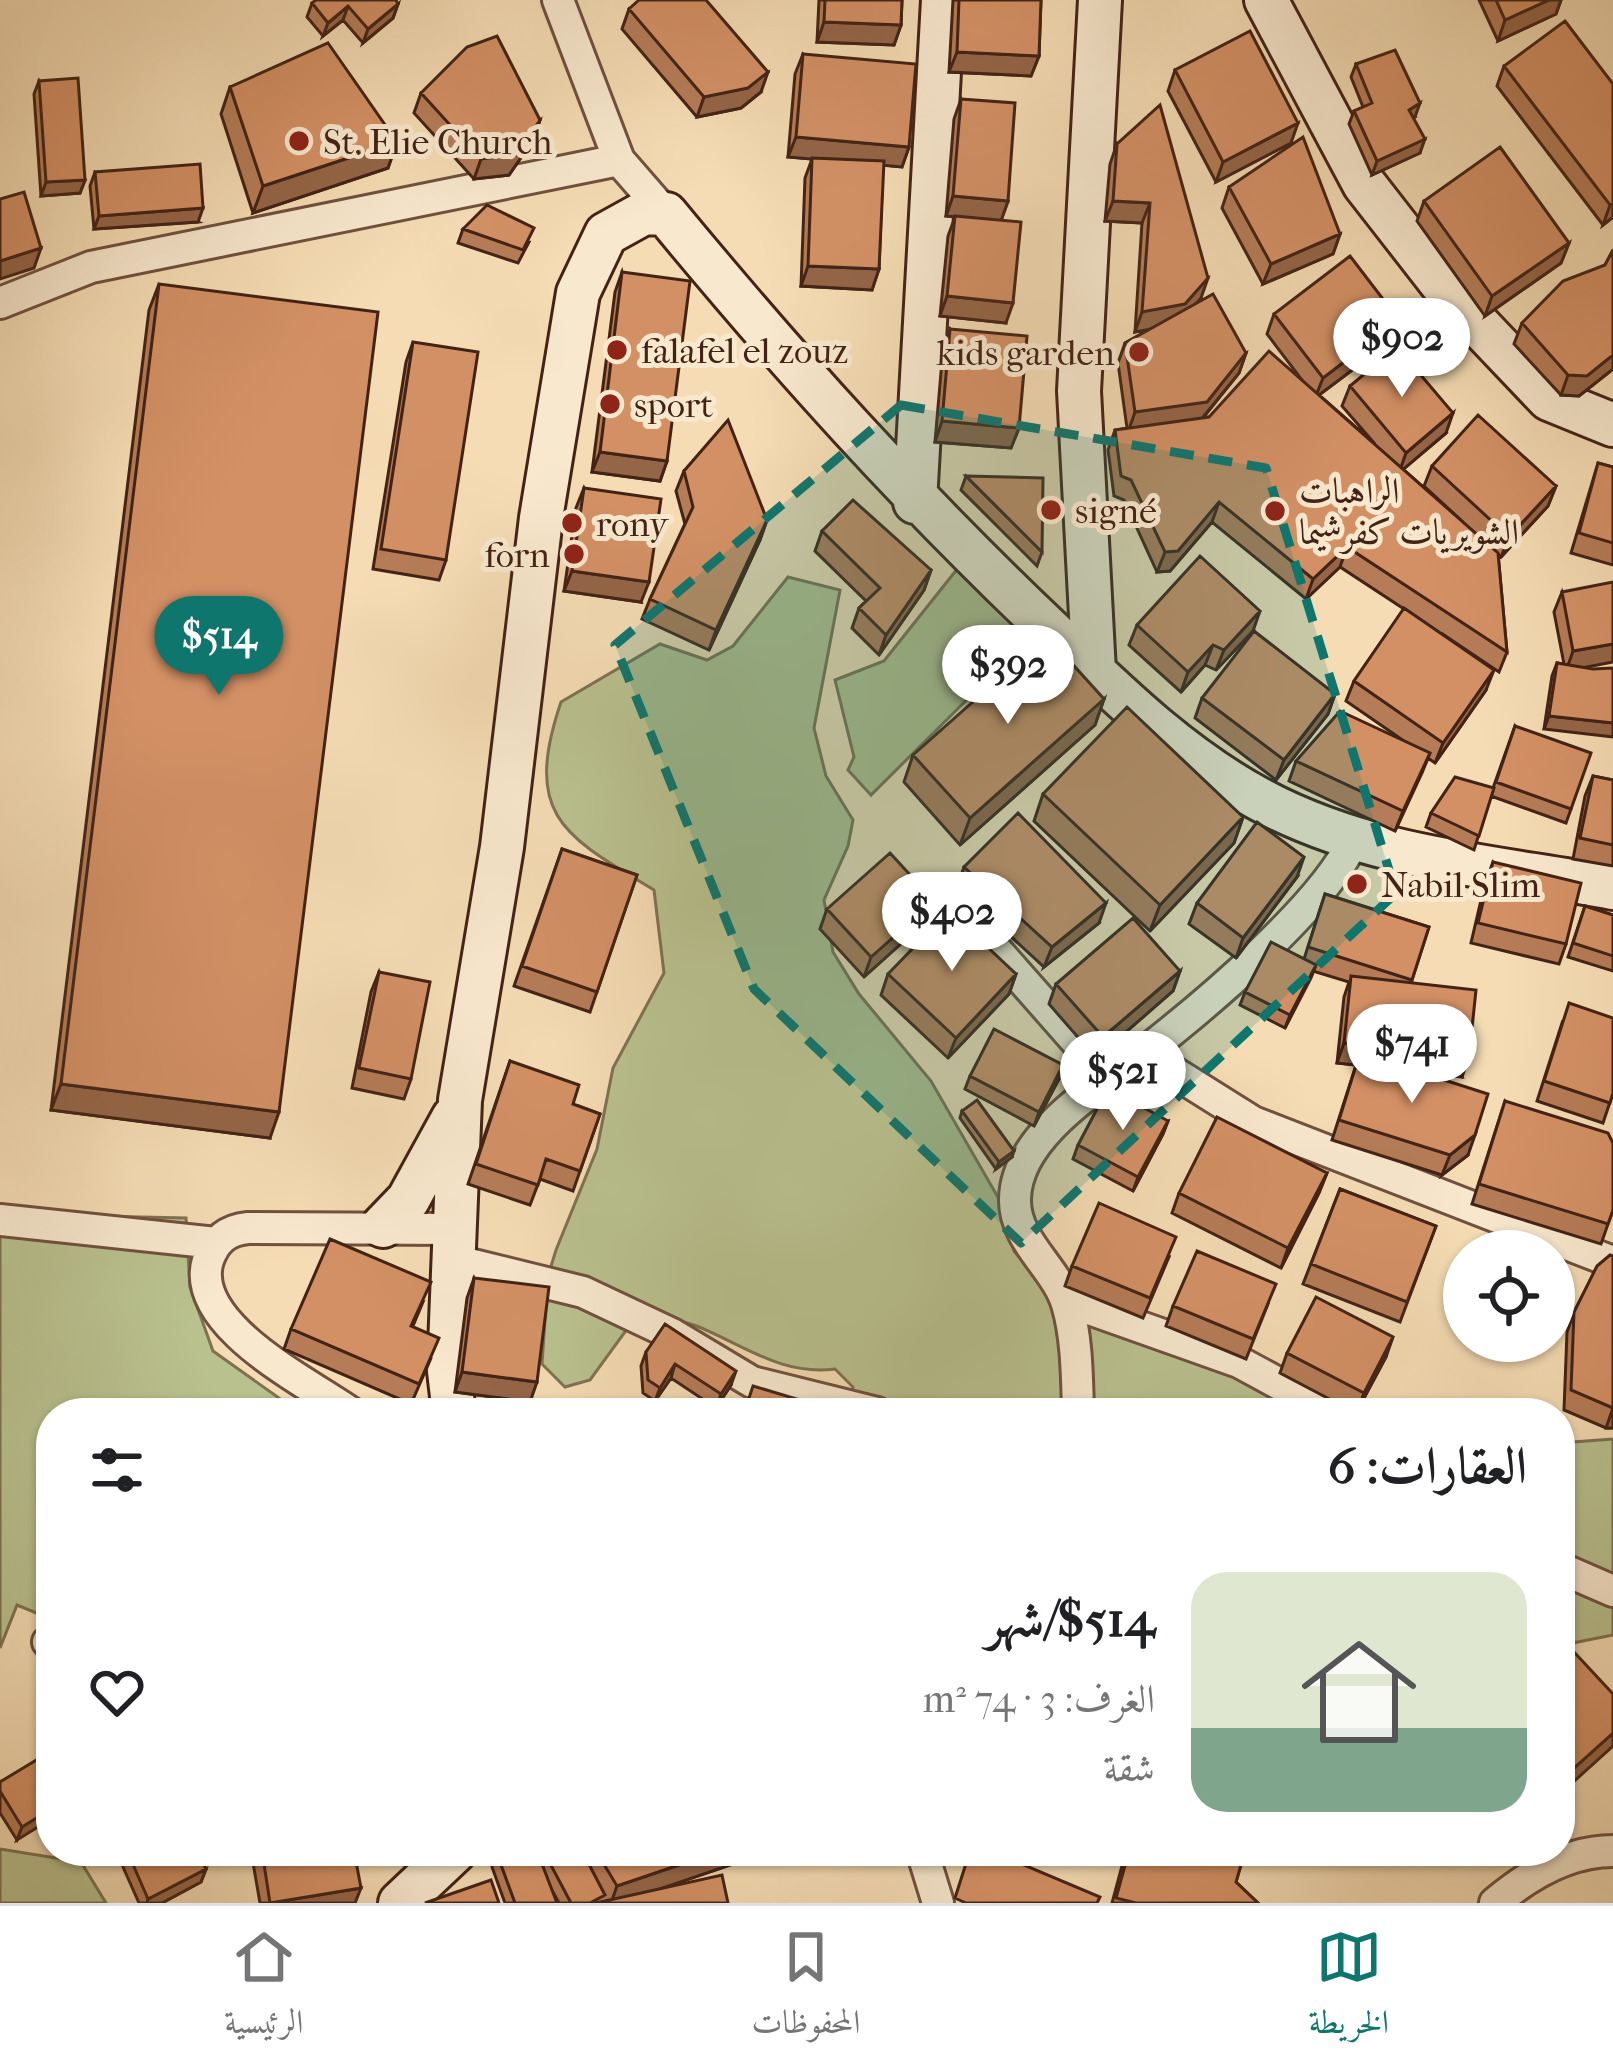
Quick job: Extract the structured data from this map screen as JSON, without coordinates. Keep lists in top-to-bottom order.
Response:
{
  "places": [
    "St. Elie Church",
    "falafel el zouz",
    "kids garden",
    "sport",
    "signé",
    "الراهبات الشويريات كفرشيما",
    "rony",
    "forn",
    "Nabil Slim"
  ],
  "page": {
    "price": [
      "$902",
      "$514",
      "$392",
      "$402",
      "$741",
      "$521"
    ],
    "heading": "العقارات: 6",
    "list": [
      {
        "name": "$514/شهر",
        "note": "الغرف: 3 · 74 m² · شقة"
      }
    ],
    "tabs": ["الخريطة", "المحفوظات", "الرئيسية"]
  }
}
